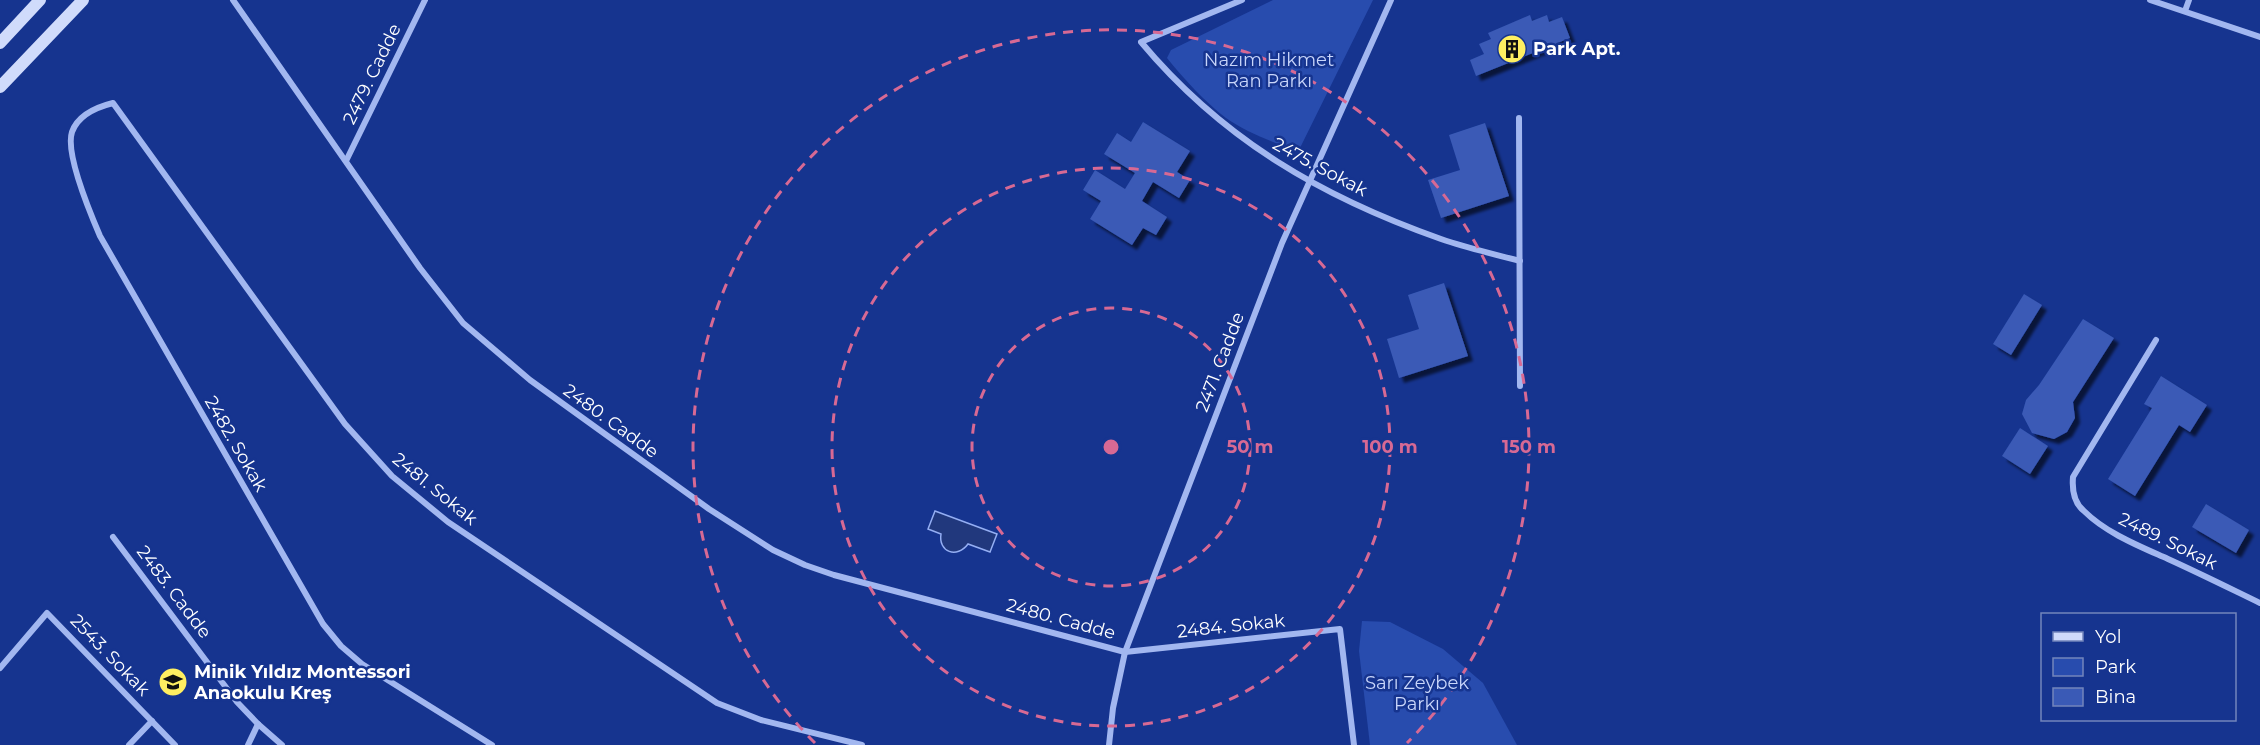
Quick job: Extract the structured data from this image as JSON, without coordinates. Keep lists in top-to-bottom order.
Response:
{
  "streets": {
    "street": [
      "2479. Cadde",
      "2475. Sokak",
      "2471. Cadde",
      "2480. Cadde",
      "2482. Sokak",
      "2481. Sokak",
      "2489. Sokak",
      "2483. Cadde",
      "2484. Sokak",
      "2543. Sokak"
    ]
  },
  "crossings": [
    ["2479. Cadde", "2480. Cadde"],
    ["2475. Sokak", "2471. Cadde"],
    ["2471. Cadde", "2480. Cadde"],
    ["2471. Cadde", "2484. Sokak"],
    ["2480. Cadde", "2484. Sokak"],
    ["2482. Sokak", "2481. Sokak"]
  ],
  "parks": ["Nazım Hikmet Ran Parkı", "Sarı Zeybek Parkı"],
  "places": {
    "building": ["Park Apt."],
    "school or university": ["Minik Yıldız Montessori Anaokulu Kreş"]
  },
  "legend": ["Yol", "Park", "Bina"],
  "rings": ["50 m", "100 m", "150 m"]
}
